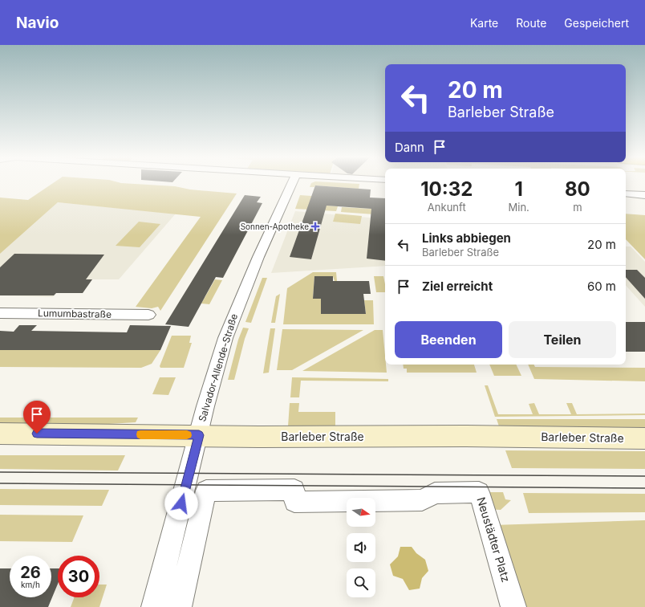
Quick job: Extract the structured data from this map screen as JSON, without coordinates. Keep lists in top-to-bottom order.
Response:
{
  "streets": {
    "street": [
      "Lumumbastraße",
      "Salvador-Allende-Straße",
      "Barleber Straße",
      "Neustädter Platz"
    ]
  },
  "crossings": [
    ["Salvador-Allende-Straße", "Barleber Straße"]
  ],
  "places": {
    "health": ["Sonnen-Apotheke"]
  },
  "north": "right",
  "page": {
    "header": "Navio",
    "nav": ["Karte", "Route", "Gespeichert"],
    "turn": ["20 m", "Barleber Straße"],
    "then": "Dann",
    "eta": [
      "10:32",
      "Ankunft",
      "1",
      "Min.",
      "80",
      "m"
    ],
    "list": [
      {
        "name": "Links abbiegen",
        "note": "Barleber Straße",
        "value": "20 m"
      },
      {
        "name": "Ziel erreicht",
        "value": "60 m"
      }
    ],
    "buttons": ["Beenden", "Teilen"],
    "speed": "26 km/h",
    "limit": "30"
  }
}
